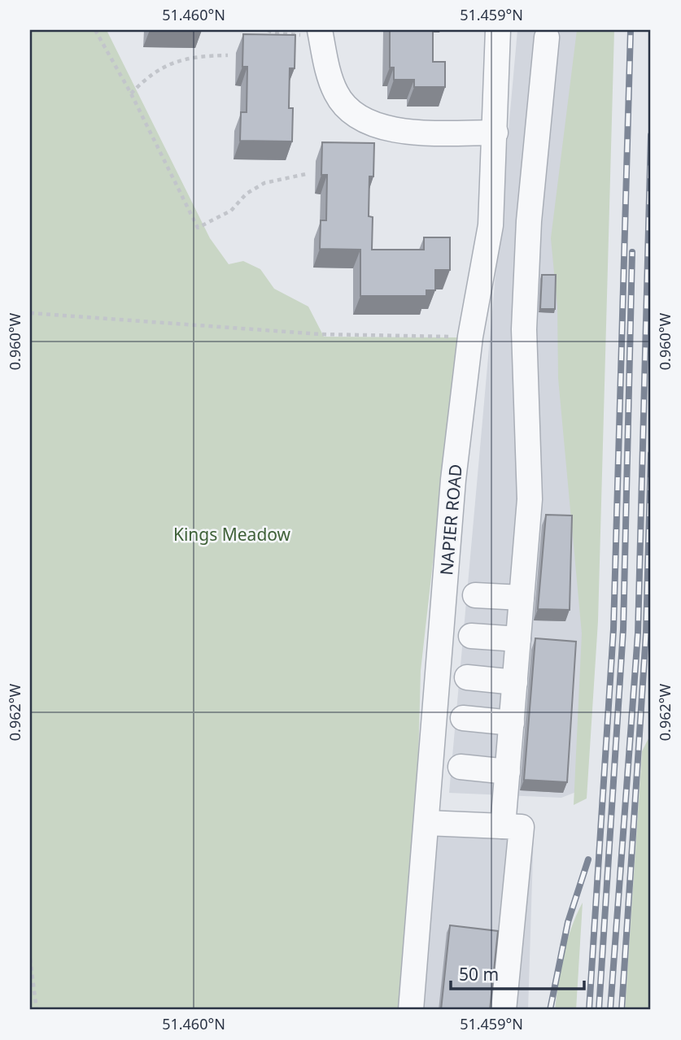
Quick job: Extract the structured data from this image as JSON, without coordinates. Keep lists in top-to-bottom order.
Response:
{
  "streets": {
    "street": ["NAPIER ROAD"]
  },
  "parks": ["Kings Meadow"],
  "scale_bar": "50 m",
  "coordinates": [
    "51.460°N",
    "51.459°N",
    "0.960°W",
    "0.962°W"
  ]
}
